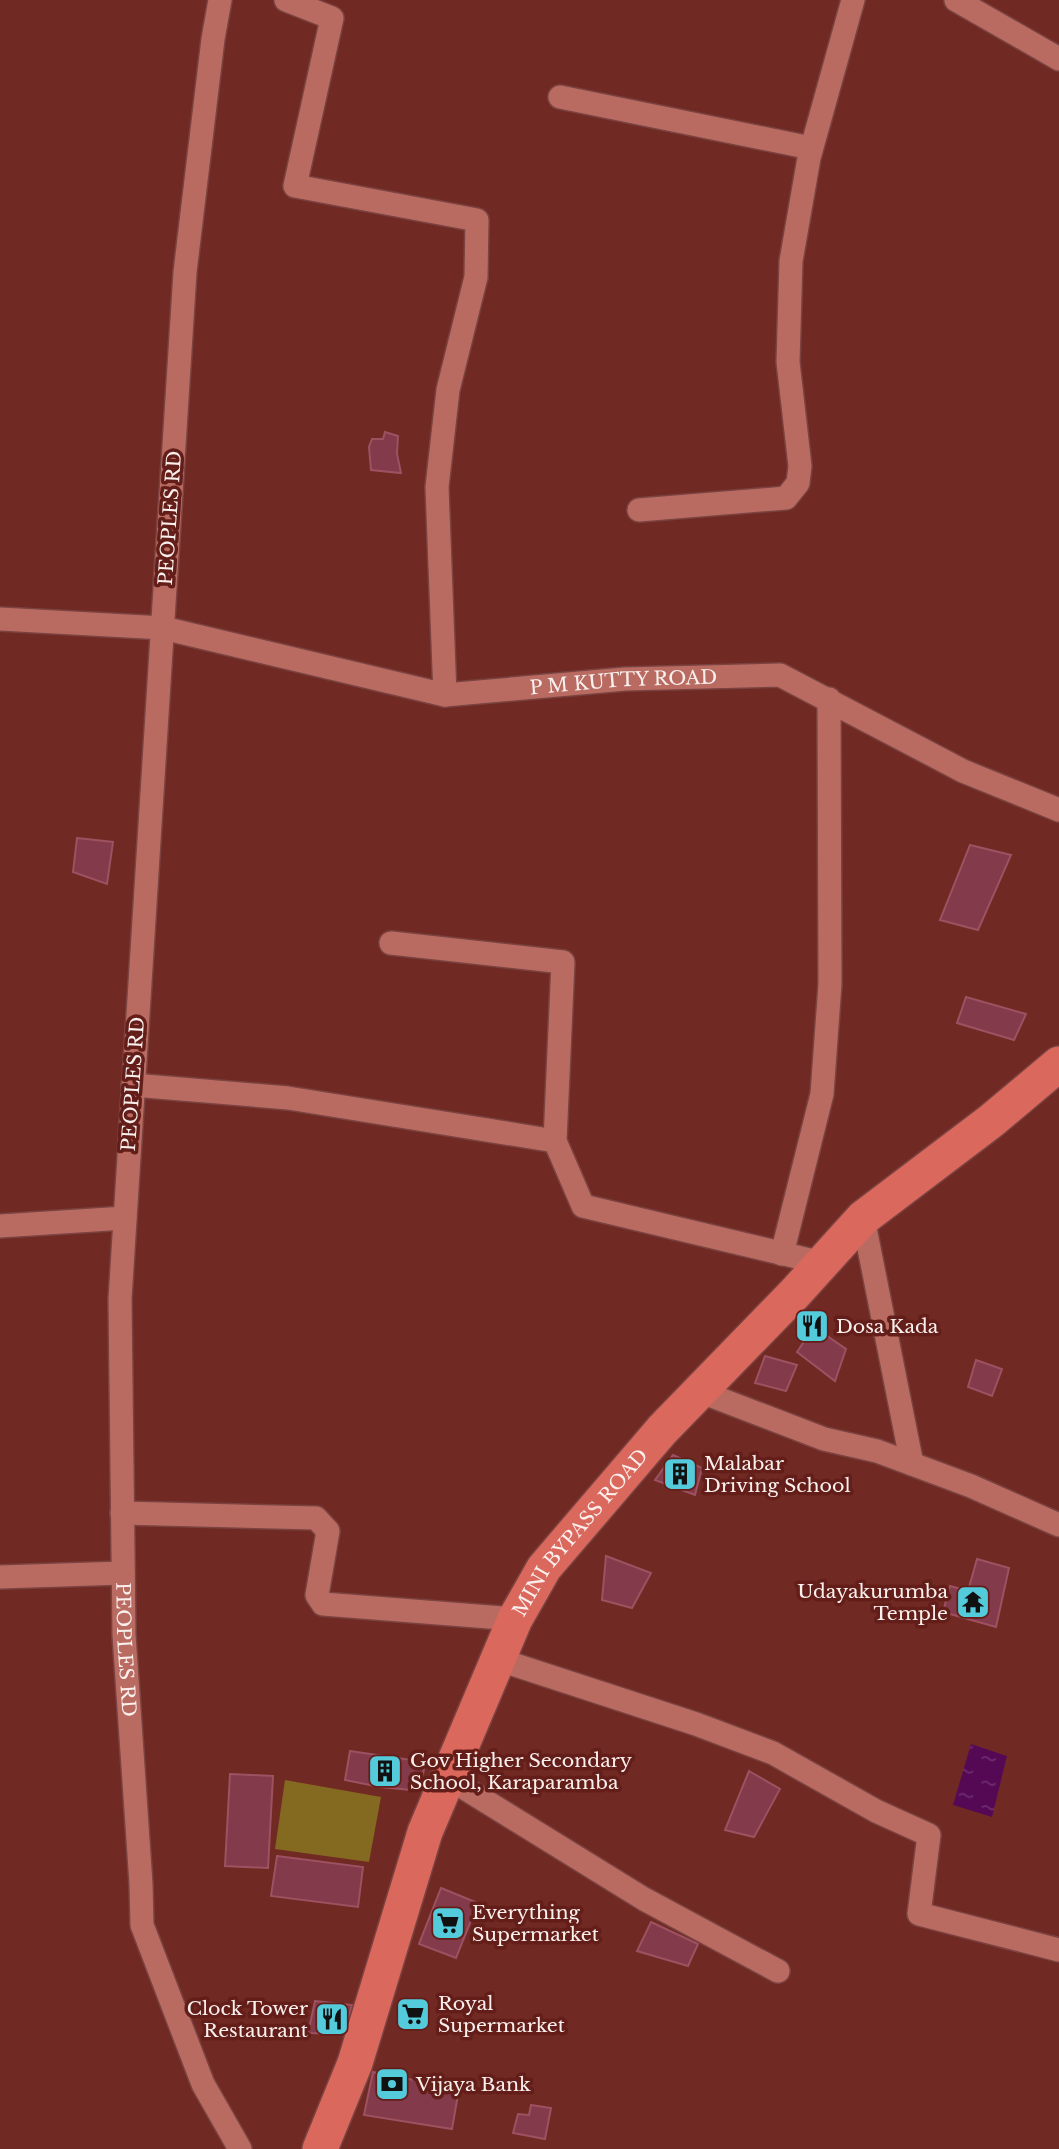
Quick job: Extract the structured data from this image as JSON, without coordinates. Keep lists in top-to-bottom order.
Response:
{
  "streets": {
    "main road": ["MINI BYPASS ROAD"],
    "street": ["PEOPLES RD", "P M KUTTY ROAD"]
  },
  "crossings": [
    ["PEOPLES RD", "P M KUTTY ROAD"]
  ],
  "places": {
    "restaurant": ["Dosa Kada", "Clock Tower Restaurant"],
    "building": ["Malabar Driving School", "Gov Higher Secondary School, Karaparamba"],
    "temple": ["Udayakurumba Temple"],
    "supermarket": ["Everything Supermarket", "Royal Supermarket"],
    "bank": ["Vijaya Bank"]
  }
}
